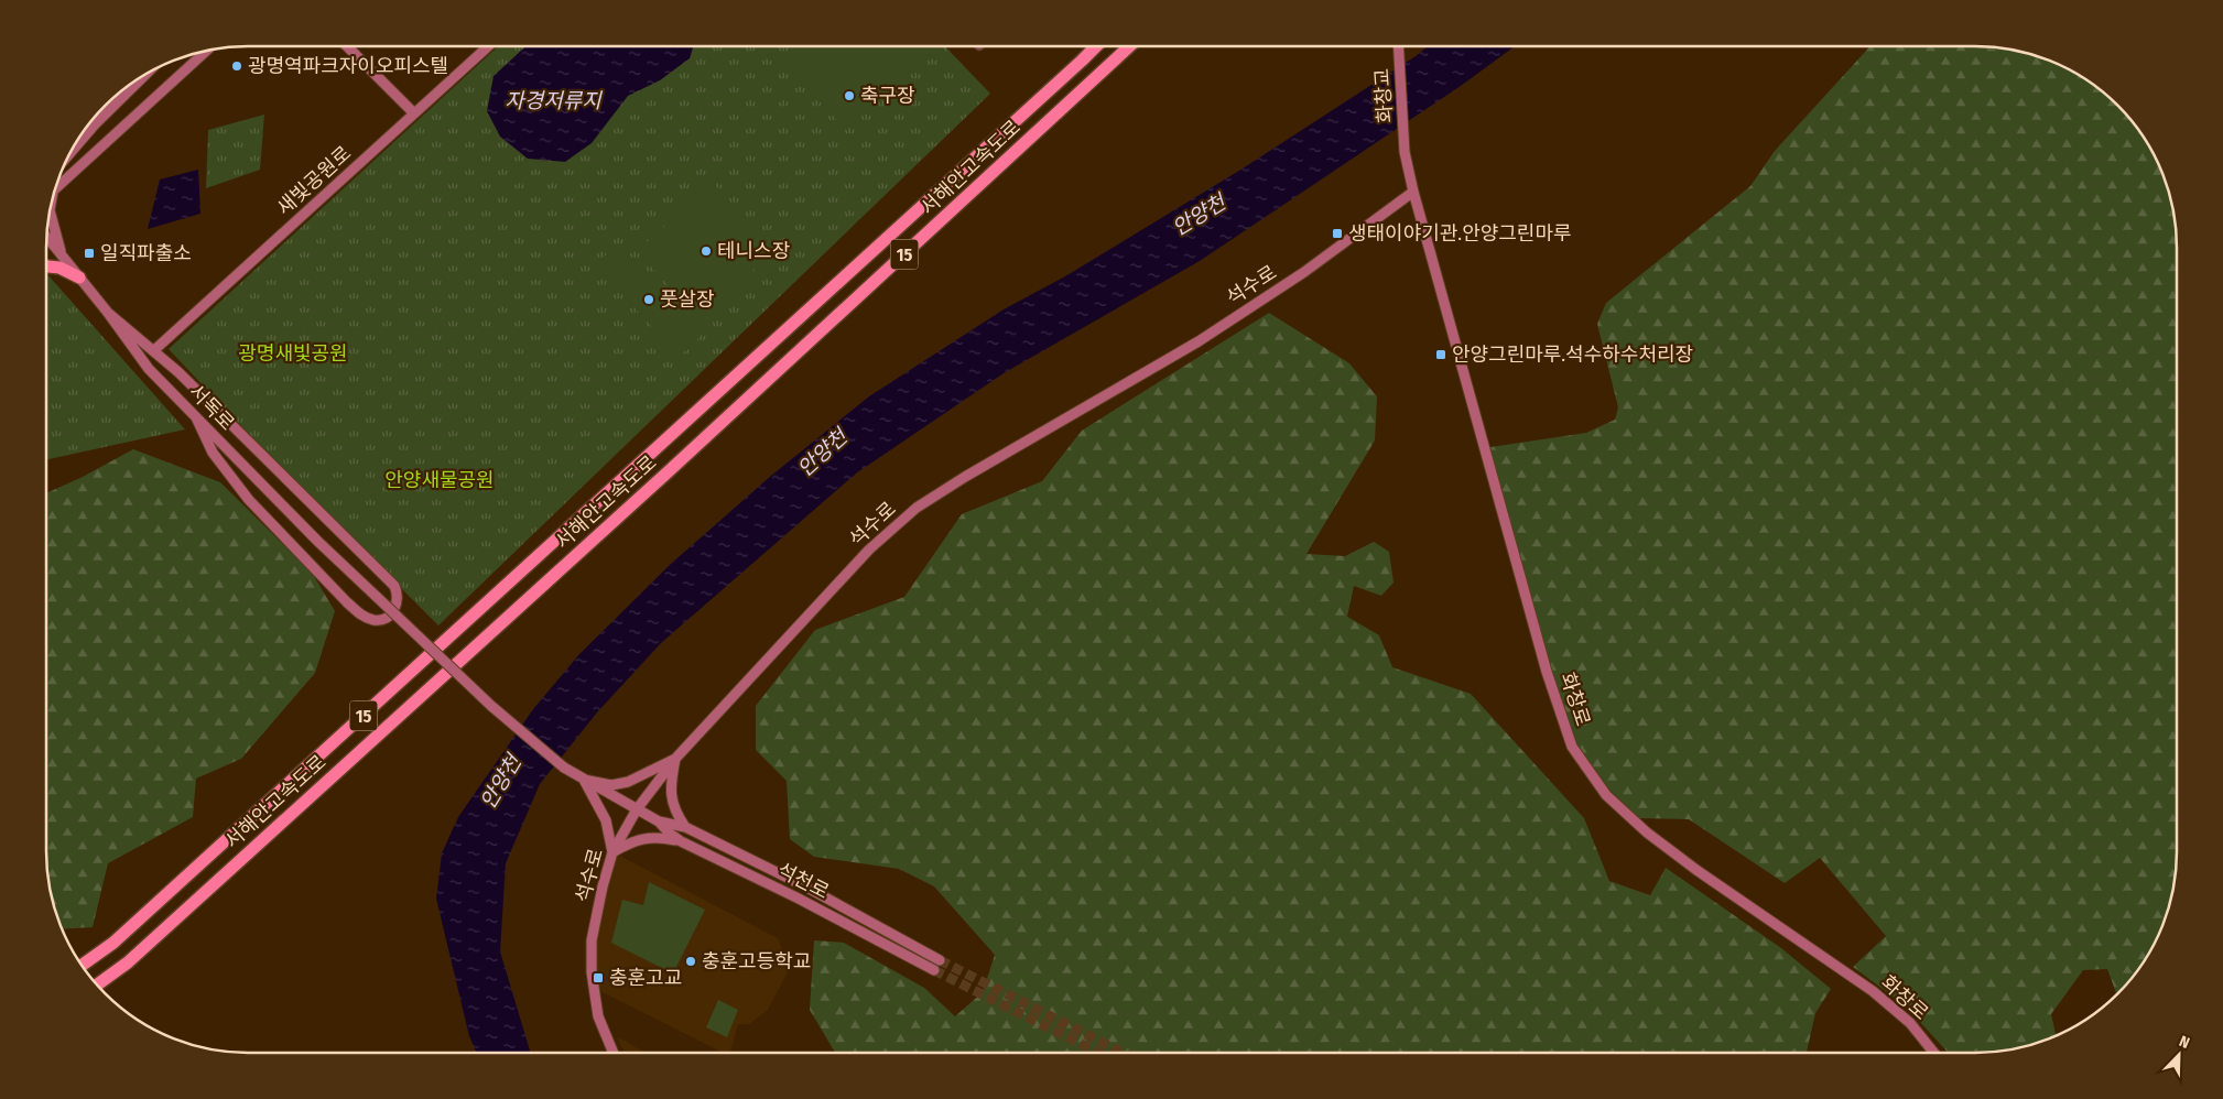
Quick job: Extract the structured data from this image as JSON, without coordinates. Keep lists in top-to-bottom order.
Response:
{
  "streets": {
    "highway": ["서해안고속도로", "15"],
    "street": [
      "화창교",
      "새빛공원로",
      "석수로",
      "서독로",
      "화창로",
      "석천로"
    ]
  },
  "crossings": [
    ["화창교", "석수로"],
    ["화창교", "화창로"],
    ["석수로", "화창로"],
    ["석수로", "석천로"],
    ["서독로", "석천로"]
  ],
  "water": ["자경저류지", "안양천"],
  "parks": ["광명새빛공원", "안양새물공원"],
  "places": {
    "other": [
      "광명역파크자이오피스텔",
      "축구장",
      "테니스장",
      "풋살장",
      "충훈고등학교"
    ],
    "transit": [
      "생태이야기관.안양그린마루",
      "일직파출소",
      "안양그린마루.석수하수처리장",
      "충훈고교"
    ]
  },
  "north": "top right"
}
